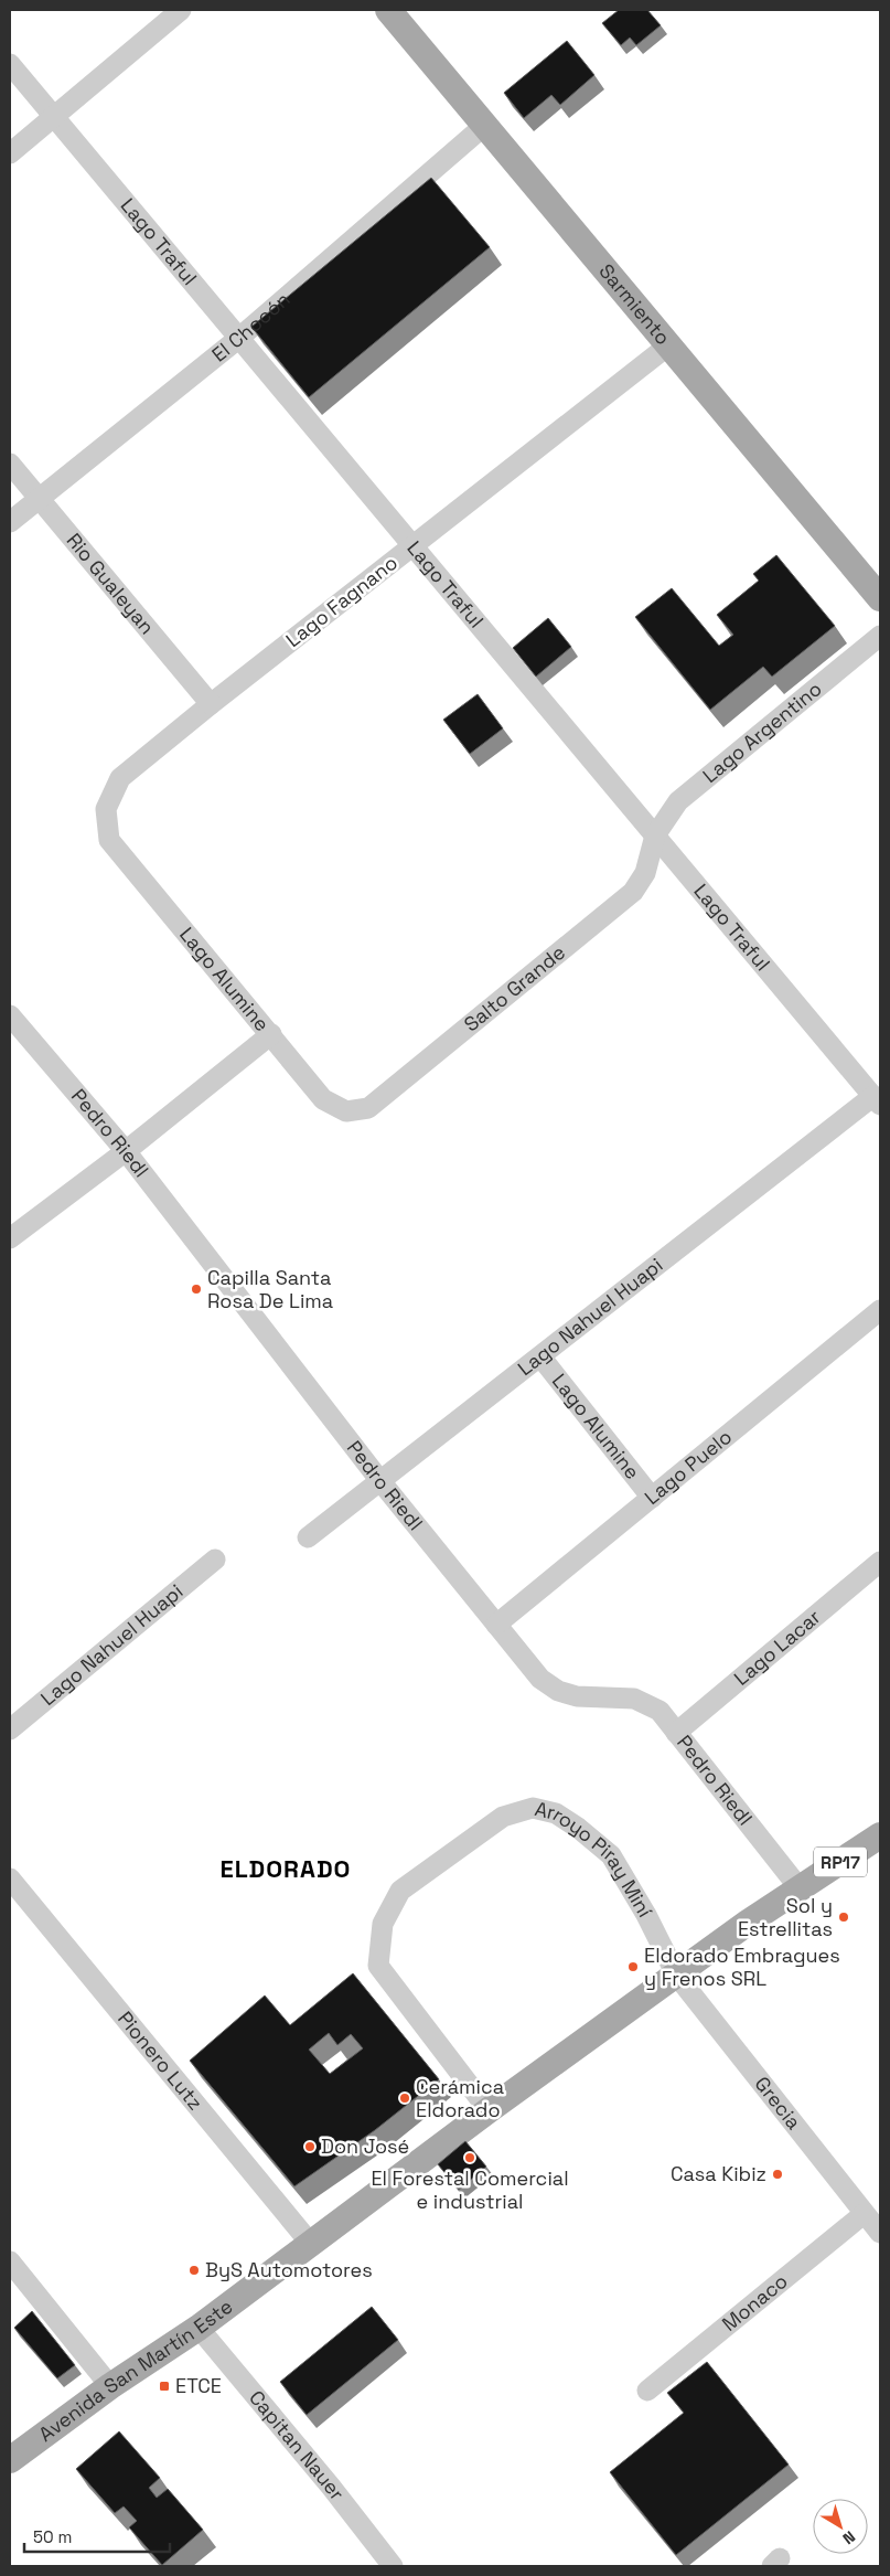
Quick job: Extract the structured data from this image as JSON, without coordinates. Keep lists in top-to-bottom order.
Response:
{
  "streets": {
    "main road": ["Sarmiento", "RP17", "Avenida San Martín Este"],
    "street": [
      "Lago Traful",
      "El Chocón",
      "Rio Gualeyan",
      "Lago Fagnano",
      "Lago Argentino",
      "Lago Alumine",
      "Salto Grande",
      "Pedro Riedl",
      "Lago Nahuel Huapi",
      "Lago Puelo",
      "Lago Lacar",
      "Arroyo Piray Miní",
      "Pionero Lutz",
      "Grecia",
      "Monaco",
      "Capitan Nauer"
    ]
  },
  "crossings": [
    ["Lago Traful", "El Chocón"],
    ["Lago Traful", "Lago Fagnano"],
    ["Lago Traful", "Lago Argentino"],
    ["Lago Traful", "Salto Grande"],
    ["Lago Traful", "Lago Nahuel Huapi"],
    ["Sarmiento", "El Chocón"],
    ["Sarmiento", "Lago Fagnano"],
    ["El Chocón", "Rio Gualeyan"],
    ["Rio Gualeyan", "Lago Fagnano"],
    ["Lago Fagnano", "Lago Alumine"],
    ["Lago Argentino", "Salto Grande"],
    ["Lago Alumine", "Salto Grande"],
    ["Lago Alumine", "Lago Nahuel Huapi"],
    ["Lago Alumine", "Lago Puelo"],
    ["Pedro Riedl", "Lago Nahuel Huapi"],
    ["Pedro Riedl", "Lago Puelo"],
    ["Pedro Riedl", "Lago Lacar"],
    ["Pedro Riedl", "Avenida San Martín Este"],
    ["Arroyo Piray Miní", "Grecia"],
    ["Arroyo Piray Miní", "Avenida San Martín Este"],
    ["Pionero Lutz", "Avenida San Martín Este"],
    ["Grecia", "Monaco"],
    ["Grecia", "Avenida San Martín Este"],
    ["Avenida San Martín Este", "Capitan Nauer"]
  ],
  "districts": ["ELDORADO"],
  "places": {
    "other": [
      "Capilla Santa Rosa De Lima",
      "Sol y Estrellitas",
      "Eldorado Embragues y Frenos SRL",
      "Cerámica Eldorado",
      "Don José",
      "El Forestal Comercial e industrial",
      "Casa Kibiz",
      "ByS Automotores"
    ],
    "transit": ["ETCE"]
  },
  "scale_bar": "50 m",
  "north": "bottom right"
}
